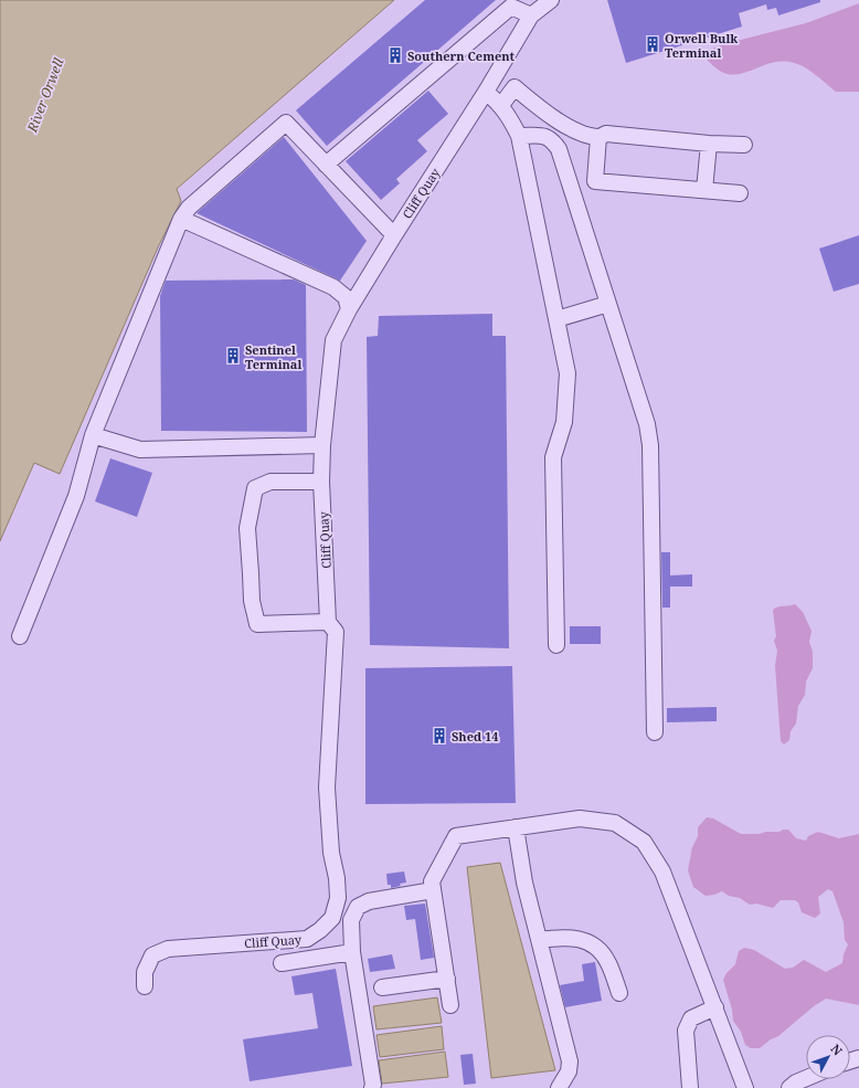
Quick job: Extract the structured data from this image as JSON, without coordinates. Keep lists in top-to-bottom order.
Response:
{
  "streets": {
    "lane": ["Cliff Quay"]
  },
  "water": ["River Orwell"],
  "places": {
    "building": [
      "Orwell Bulk Terminal",
      "Southern Cement",
      "Sentinel Terminal",
      "Shed 14"
    ]
  },
  "north": "top right"
}
